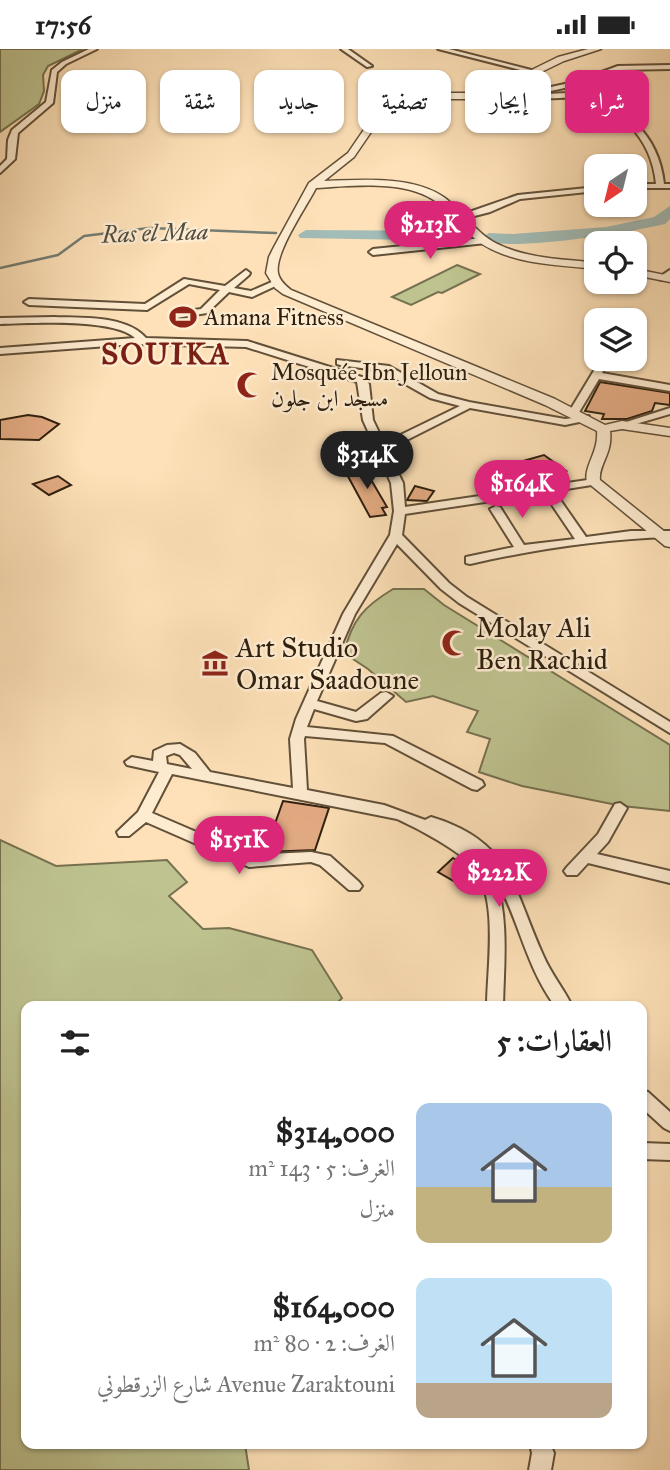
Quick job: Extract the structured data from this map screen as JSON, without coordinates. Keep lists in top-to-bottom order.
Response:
{
  "districts": ["SOUIKA"],
  "water": ["Ras el Maa"],
  "places": {
    "sports": ["Amana Fitness"],
    "mosque": ["Mosquée Ibn Jelloun مسجد ابن جلون", "Molay Ali Ben Rachid"],
    "museum": ["Art Studio Omar Saadoune"]
  },
  "north": "bottom left",
  "page": {
    "status": "17:56",
    "chip": [
      "شراء",
      "إيجار",
      "تصفية",
      "جديد",
      "شقة",
      "منزل"
    ],
    "price": [
      "$213K",
      "$314K",
      "$164K",
      "$151K",
      "$222K"
    ],
    "heading": "العقارات: 5",
    "list": [
      {
        "name": "$314,000",
        "note": "الغرف: 5 · 143 m² · منزل"
      },
      {
        "name": "$164,000",
        "note": "الغرف: 2 · 80 m² · Avenue Zaraktouni شارع الزرقطوني"
      }
    ]
  }
}
